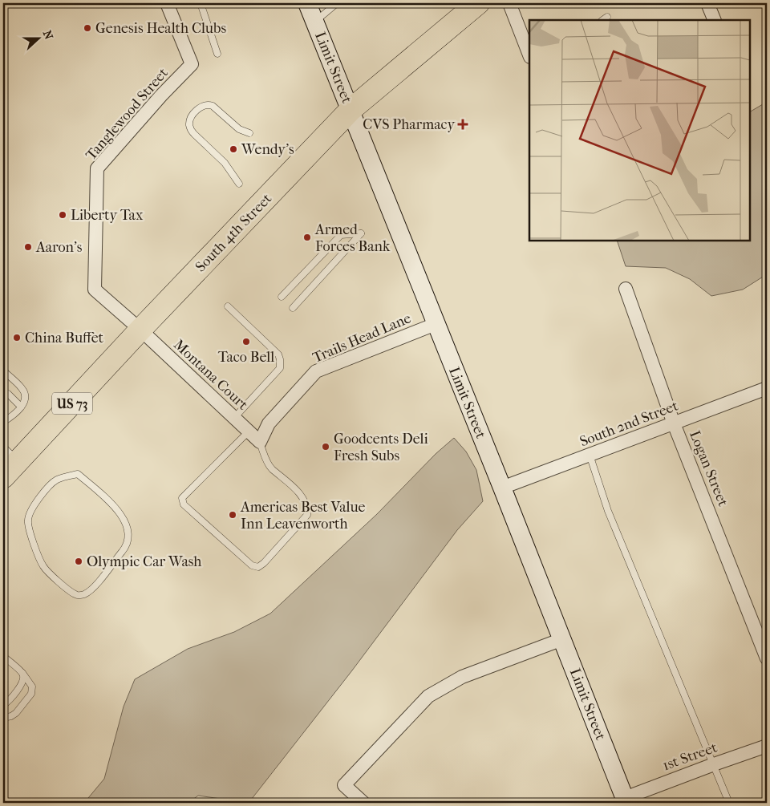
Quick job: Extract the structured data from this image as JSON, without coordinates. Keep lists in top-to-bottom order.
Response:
{
  "streets": {
    "highway": ["South 4th Street", "US 73"],
    "street": [
      "Limit Street",
      "Tanglewood Street",
      "Trails Head Lane",
      "Montana Court",
      "South 2nd Street",
      "Logan Street",
      "1st Street"
    ]
  },
  "crossings": [
    ["Limit Street", "South 4th Street"],
    ["Limit Street", "Trails Head Lane"],
    ["Limit Street", "South 2nd Street"],
    ["Limit Street", "1st Street"],
    ["Tanglewood Street", "South 4th Street"],
    ["Tanglewood Street", "Montana Court"],
    ["South 4th Street", "Montana Court"],
    ["Trails Head Lane", "Montana Court"],
    ["South 2nd Street", "Logan Street"]
  ],
  "places": {
    "other": [
      "Genesis Health Clubs",
      "Wendy's",
      "Liberty Tax",
      "Armed Forces Bank",
      "Aaron's",
      "China Buffet",
      "Taco Bell",
      "Goodcents Deli Fresh Subs",
      "Americas Best Value Inn Leavenworth",
      "Olympic Car Wash"
    ],
    "health": ["CVS Pharmacy"]
  },
  "north": "right"
}
